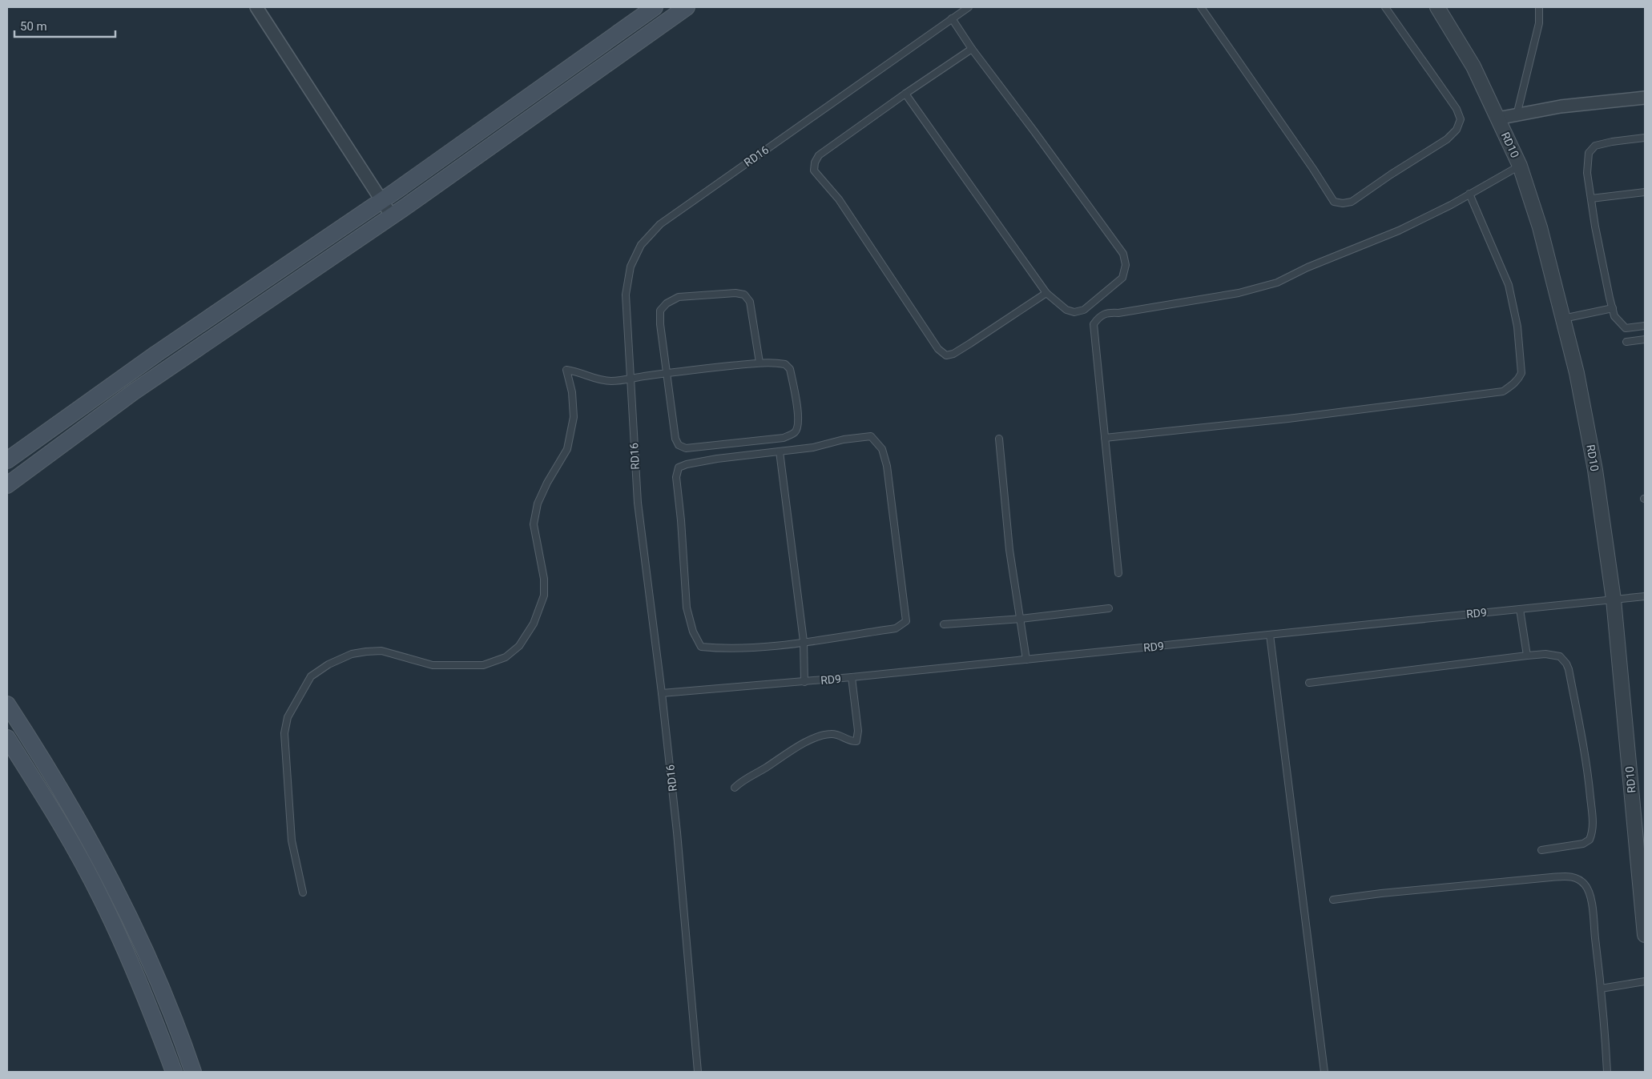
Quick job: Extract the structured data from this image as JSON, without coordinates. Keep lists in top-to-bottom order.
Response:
{
  "streets": {
    "street": ["RD10"],
    "lane": ["RD16", "RD9"]
  },
  "crossings": [
    ["RD10", "RD9"],
    ["RD16", "RD9"]
  ],
  "scale_bar": "50 m"
}
